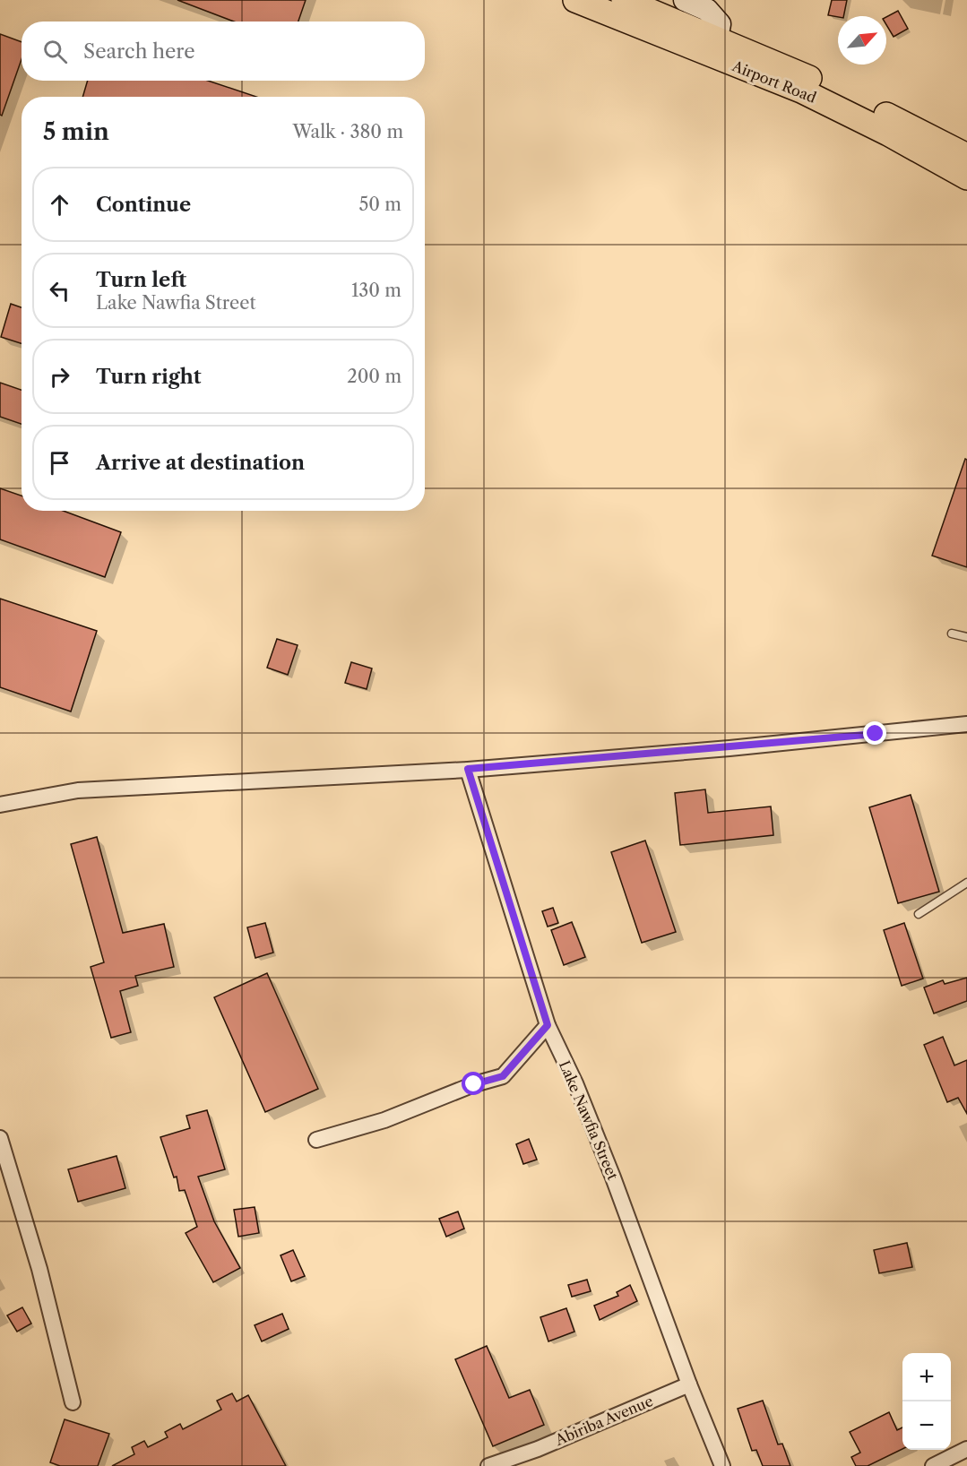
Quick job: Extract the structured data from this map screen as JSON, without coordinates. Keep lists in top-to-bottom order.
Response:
{
  "streets": {
    "main road": ["Airport Road"],
    "street": ["Lake Nawfia Street", "Abiriba Avenue"]
  },
  "crossings": [
    ["Lake Nawfia Street", "Abiriba Avenue"]
  ],
  "north": "top right",
  "page": {
    "search": "Search here",
    "heading": ["5 min", "Walk · 380 m"],
    "list": [
      ["Continue", "50 m"],
      ["Turn left", "Lake Nawfia Street", "130 m"],
      ["Turn right", "200 m"],
      "Arrive at destination"
    ],
    "map_buttons": ["+", "−"]
  }
}
